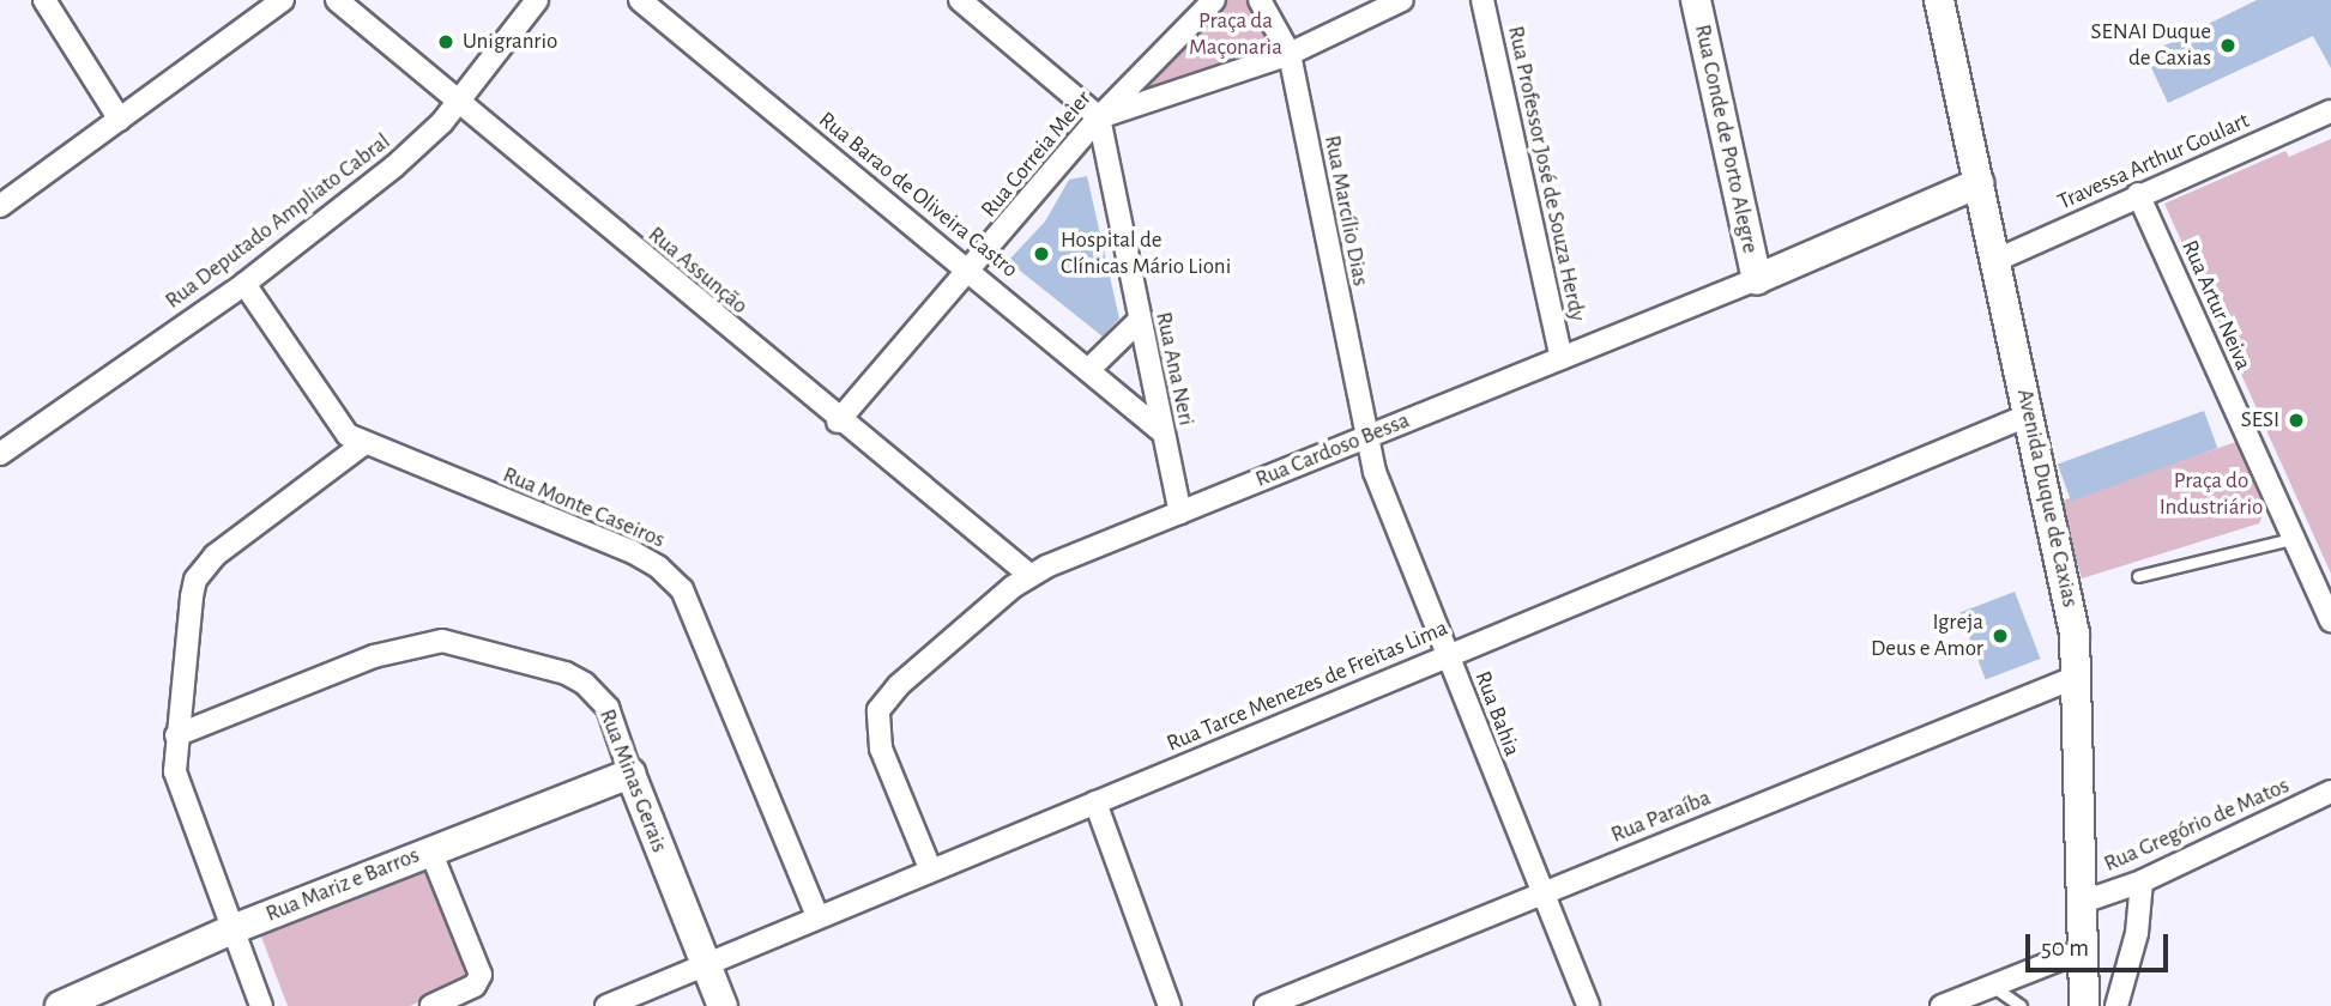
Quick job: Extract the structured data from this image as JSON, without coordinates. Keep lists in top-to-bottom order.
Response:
{
  "streets": {
    "main road": [
      "Rua Conde de Porto Alegre",
      "Rua Cardoso Bessa",
      "Avenida Duque de Caxias",
      "Rua Minas Gerais",
      "Rua Mariz e Barros"
    ],
    "street": [
      "Rua Correia Meier",
      "Travessa Arthur Goulart",
      "Rua Professor José de Souza Herdy",
      "Rua Barao de Oliveira Castro",
      "Rua Marcílio Dias",
      "Rua Deputado Ampliato Cabral",
      "Rua Assunção",
      "Rua Artur Neiva",
      "Rua Ana Neri",
      "Rua Monte Caseiros",
      "Rua Tarce Menezes de Freitas Lima",
      "Rua Bahia",
      "Rua Paraíba",
      "Rua Gregório de Matos"
    ]
  },
  "crossings": [
    ["Rua Conde de Porto Alegre", "Rua Cardoso Bessa"],
    ["Rua Correia Meier", "Rua Barao de Oliveira Castro"],
    ["Rua Correia Meier", "Rua Assunção"],
    ["Rua Correia Meier", "Rua Ana Neri"],
    ["Travessa Arthur Goulart", "Rua Artur Neiva"],
    ["Travessa Arthur Goulart", "Avenida Duque de Caxias"],
    ["Rua Professor José de Souza Herdy", "Rua Cardoso Bessa"],
    ["Rua Barao de Oliveira Castro", "Rua Ana Neri"],
    ["Rua Marcílio Dias", "Rua Cardoso Bessa"],
    ["Rua Marcílio Dias", "Rua Bahia"],
    ["Rua Deputado Ampliato Cabral", "Rua Assunção"],
    ["Rua Deputado Ampliato Cabral", "Rua Monte Caseiros"],
    ["Rua Assunção", "Rua Cardoso Bessa"],
    ["Rua Ana Neri", "Rua Cardoso Bessa"],
    ["Rua Cardoso Bessa", "Avenida Duque de Caxias"],
    ["Rua Cardoso Bessa", "Rua Tarce Menezes de Freitas Lima"],
    ["Rua Cardoso Bessa", "Rua Bahia"],
    ["Avenida Duque de Caxias", "Rua Tarce Menezes de Freitas Lima"],
    ["Avenida Duque de Caxias", "Rua Paraíba"],
    ["Avenida Duque de Caxias", "Rua Gregório de Matos"],
    ["Rua Monte Caseiros", "Rua Tarce Menezes de Freitas Lima"],
    ["Rua Tarce Menezes de Freitas Lima", "Rua Bahia"],
    ["Rua Tarce Menezes de Freitas Lima", "Rua Minas Gerais"],
    ["Rua Bahia", "Rua Paraíba"],
    ["Rua Minas Gerais", "Rua Mariz e Barros"]
  ],
  "parks": ["Praça da Maçonaria", "Praça do Industriário"],
  "places": [
    "Unigranrio",
    "SENAI Duque de Caxias",
    "Hospital de Clínicas Mário Lioni",
    "SESI",
    "Igreja Deus e Amor"
  ],
  "scale_bar": "50 m"
}
